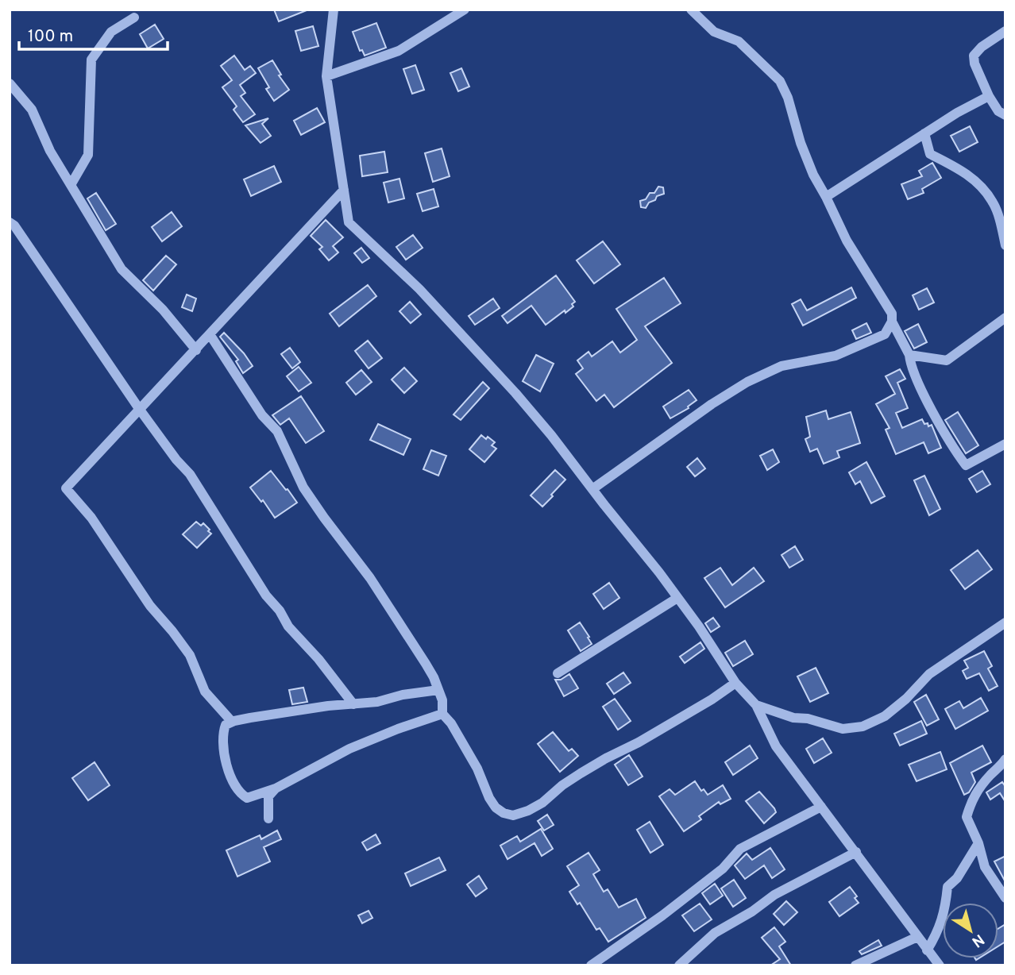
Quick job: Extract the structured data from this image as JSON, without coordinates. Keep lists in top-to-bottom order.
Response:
{
  "scale_bar": "100 m",
  "north": "bottom right"
}
